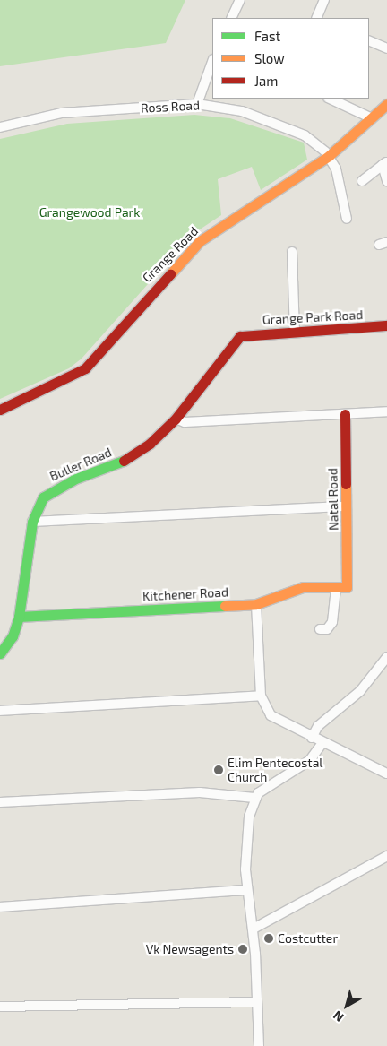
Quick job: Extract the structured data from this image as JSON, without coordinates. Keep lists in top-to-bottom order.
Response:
{
  "streets": {
    "street": [
      "Ross Road",
      "Grange Road",
      "Grange Park Road",
      "Buller Road",
      "Natal Road",
      "Kitchener Road"
    ]
  },
  "crossings": [
    ["Ross Road", "Grange Road"],
    ["Grange Park Road", "Buller Road"],
    ["Buller Road", "Kitchener Road"],
    ["Natal Road", "Kitchener Road"]
  ],
  "parks": ["Grangewood Park"],
  "places": ["Elim Pentecostal Church", "Costcutter", "Vk Newsagents"],
  "legend": ["Fast", "Slow", "Jam"],
  "north": "bottom left"
}
